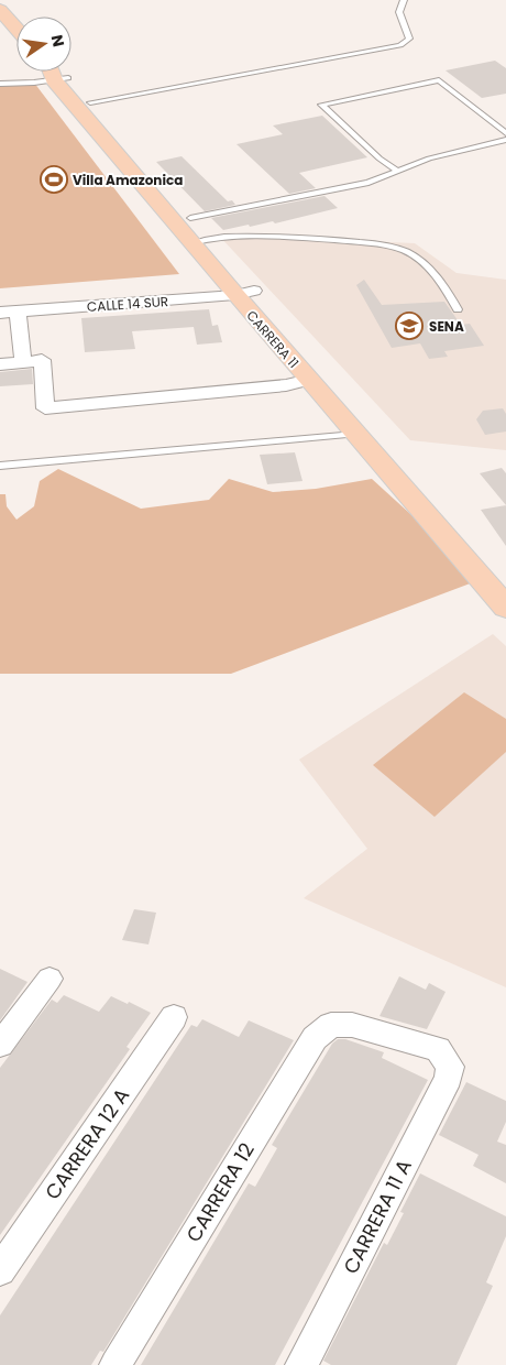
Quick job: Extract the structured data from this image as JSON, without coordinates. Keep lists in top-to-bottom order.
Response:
{
  "streets": {
    "main road": ["CARRERA 11"],
    "street": [
      "CALLE 14 SUR",
      "CARRERA 12 A",
      "CARRERA 12",
      "CARRERA 11 A"
    ]
  },
  "crossings": [
    ["CALLE 14 SUR", "CARRERA 11"],
    ["CARRERA 12", "CARRERA 11 A"]
  ],
  "places": {
    "sports": ["Villa Amazonica"],
    "school or university": ["SENA"]
  },
  "north": "right"
}
